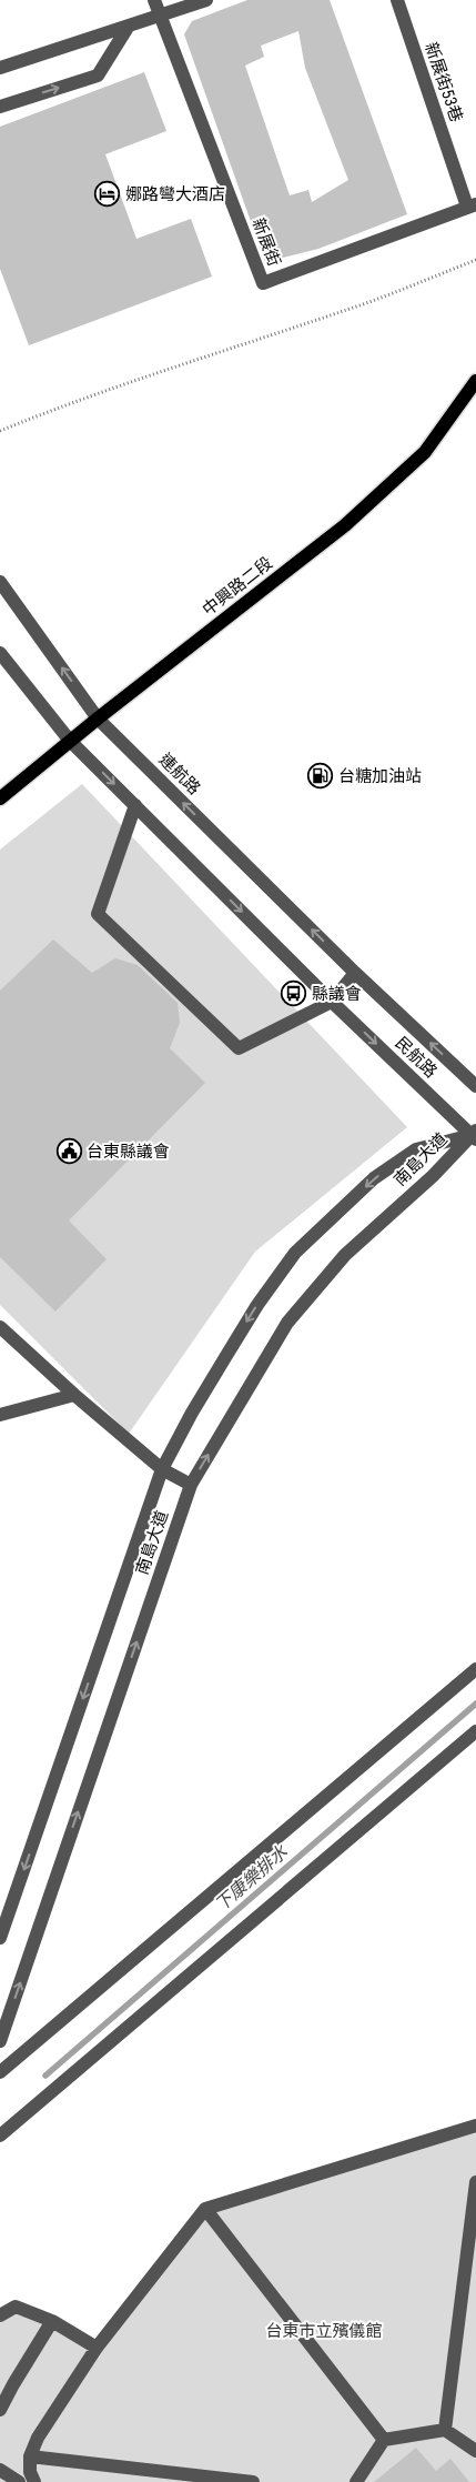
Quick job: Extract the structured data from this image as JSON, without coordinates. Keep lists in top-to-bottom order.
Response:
{
  "streets": {
    "main road": ["中興路二段"],
    "street": [
      "新展街53巷",
      "新展街",
      "連航路",
      "民航路",
      "南島大道"
    ]
  },
  "crossings": [
    ["新展街53巷", "新展街"],
    ["中興路二段", "連航路"],
    ["連航路", "民航路"],
    ["民航路", "南島大道"]
  ],
  "water": ["下康樂排水"],
  "parks": ["台東市立殯儀館"],
  "places": {
    "hotel": ["娜路彎大酒店"],
    "fuel station": ["台糖加油站"],
    "bus stop": ["縣議會"],
    "public building": ["台東縣議會"]
  }
}
